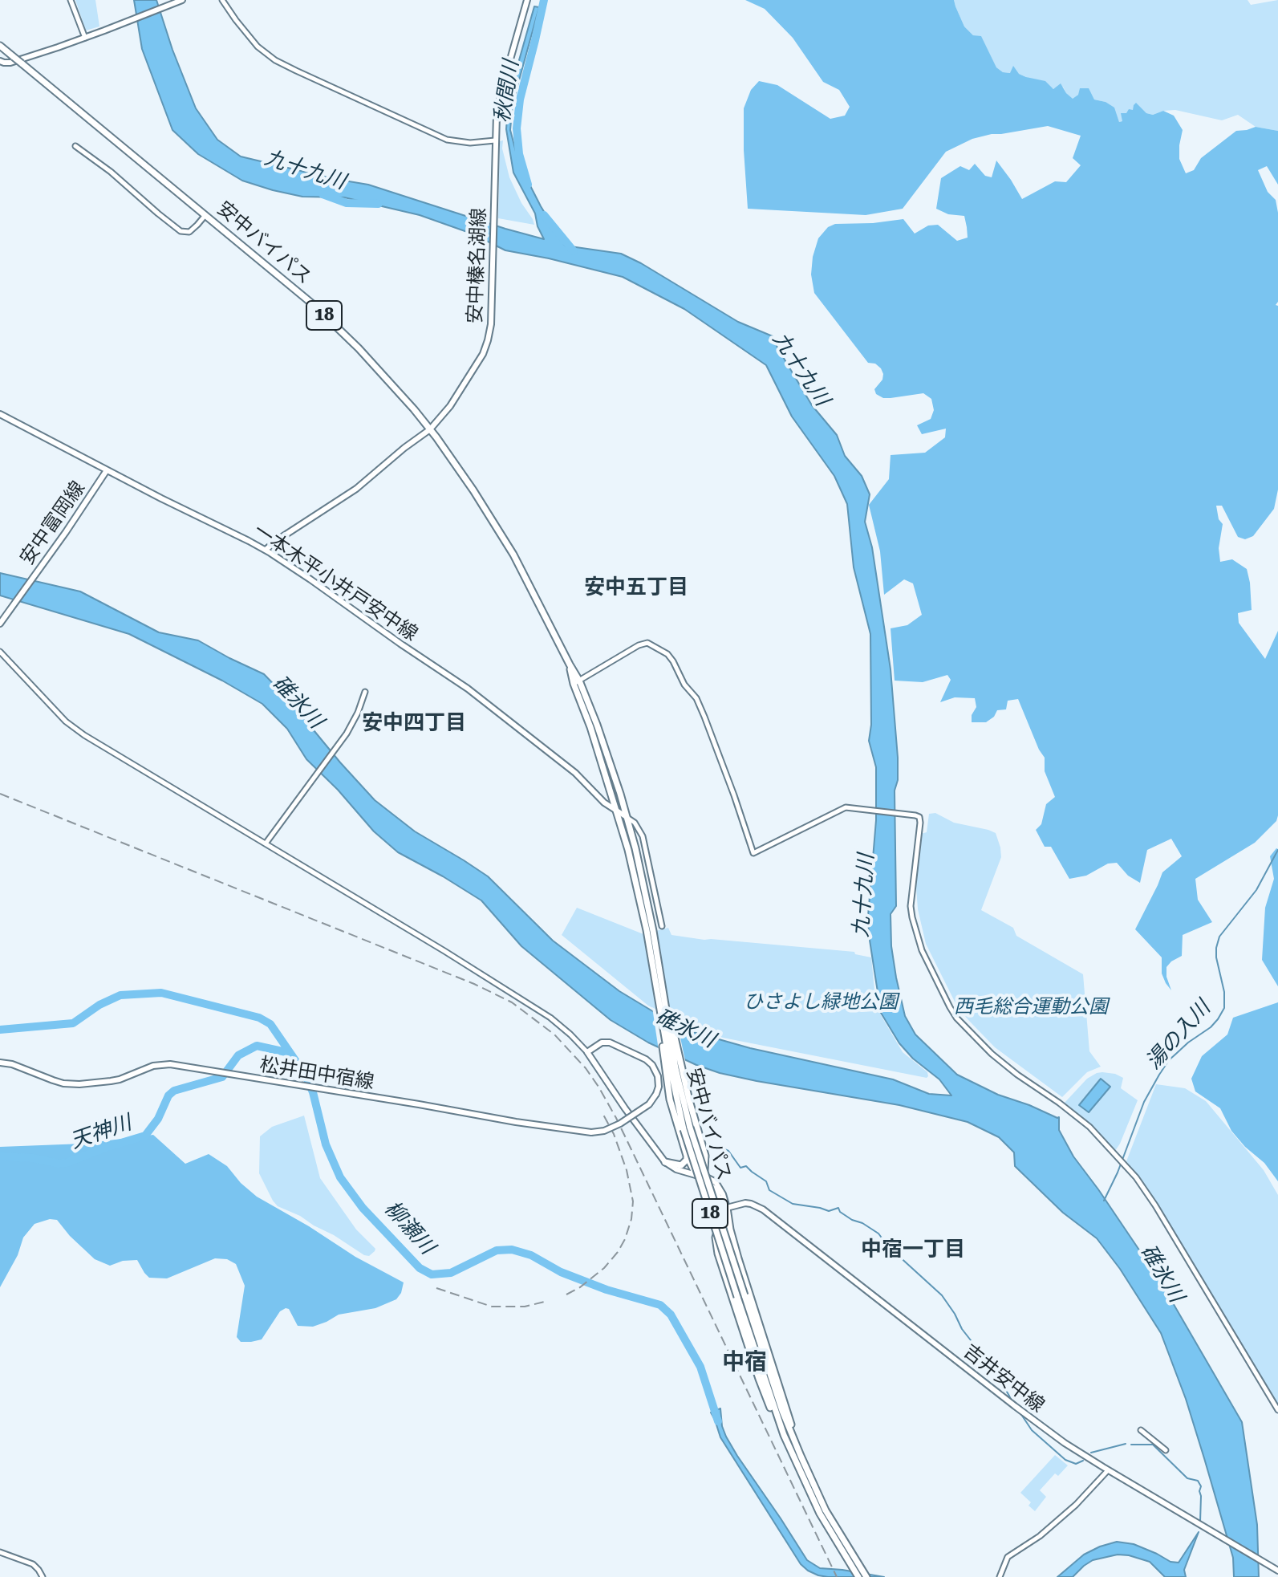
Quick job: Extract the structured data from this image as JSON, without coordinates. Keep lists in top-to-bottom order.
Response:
{
  "streets": {
    "highway": ["安中バイパス", "18"],
    "main road": [
      "安中榛名湖線",
      "安中富岡線",
      "一本木平小井戸安中線",
      "松井田中宿線",
      "吉井安中線"
    ]
  },
  "crossings": [
    ["安中バイパス", "安中榛名湖線"],
    ["安中バイパス", "一本木平小井戸安中線"],
    ["安中榛名湖線", "一本木平小井戸安中線"],
    ["安中富岡線", "一本木平小井戸安中線"]
  ],
  "districts": [
    "安中五丁目",
    "安中四丁目",
    "中宿一丁目",
    "中宿"
  ],
  "water": [
    "秋間川",
    "九十九川",
    "碓氷川",
    "湯の入川",
    "天神川",
    "柳瀬川"
  ],
  "parks": ["ひさよし緑地公園", "西毛総合運動公園"]
}
